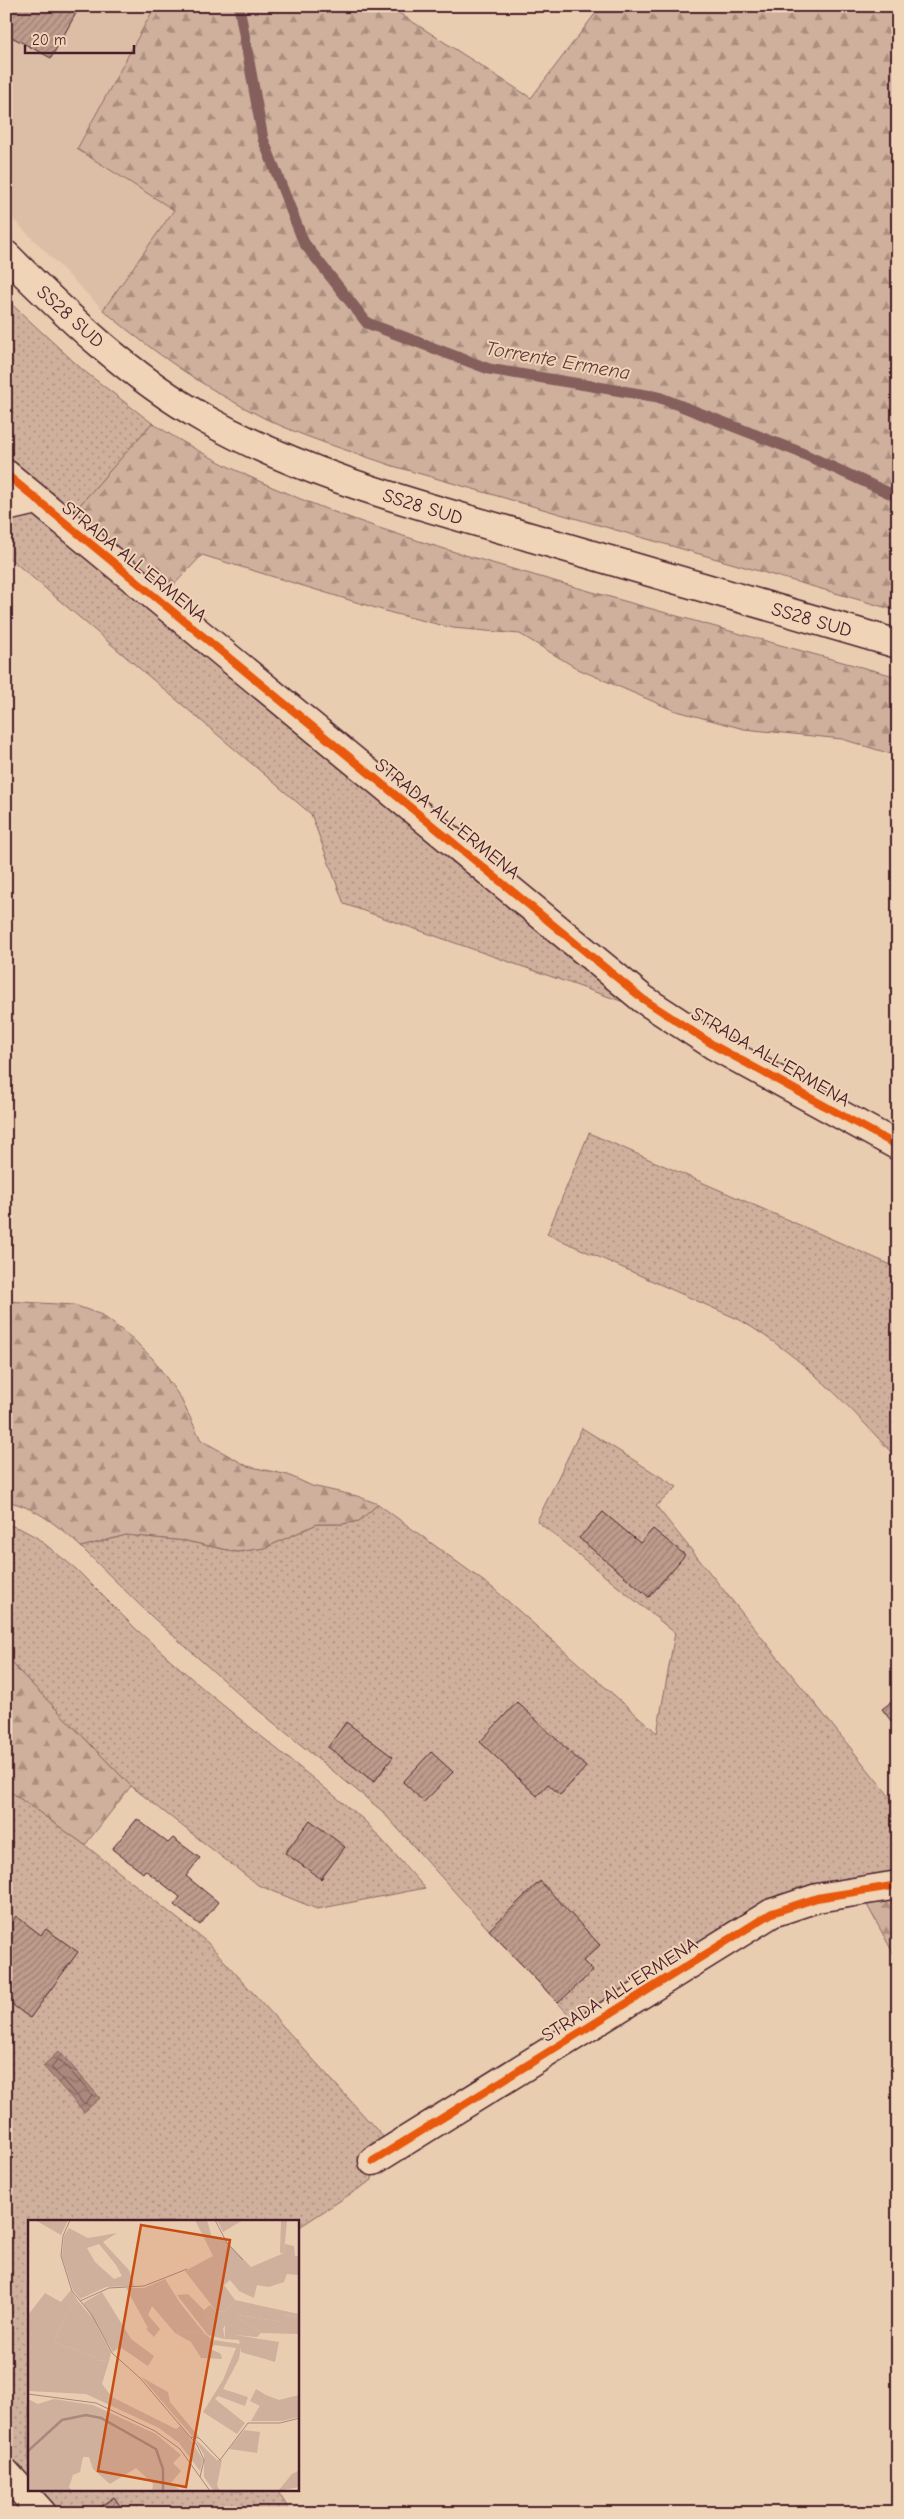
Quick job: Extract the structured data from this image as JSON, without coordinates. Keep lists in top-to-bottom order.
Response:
{
  "streets": {
    "street": ["SS28 SUD", "STRADA ALL'ERMENA"]
  },
  "water": ["Torrente Ermena"],
  "scale_bar": "20 m"
}
